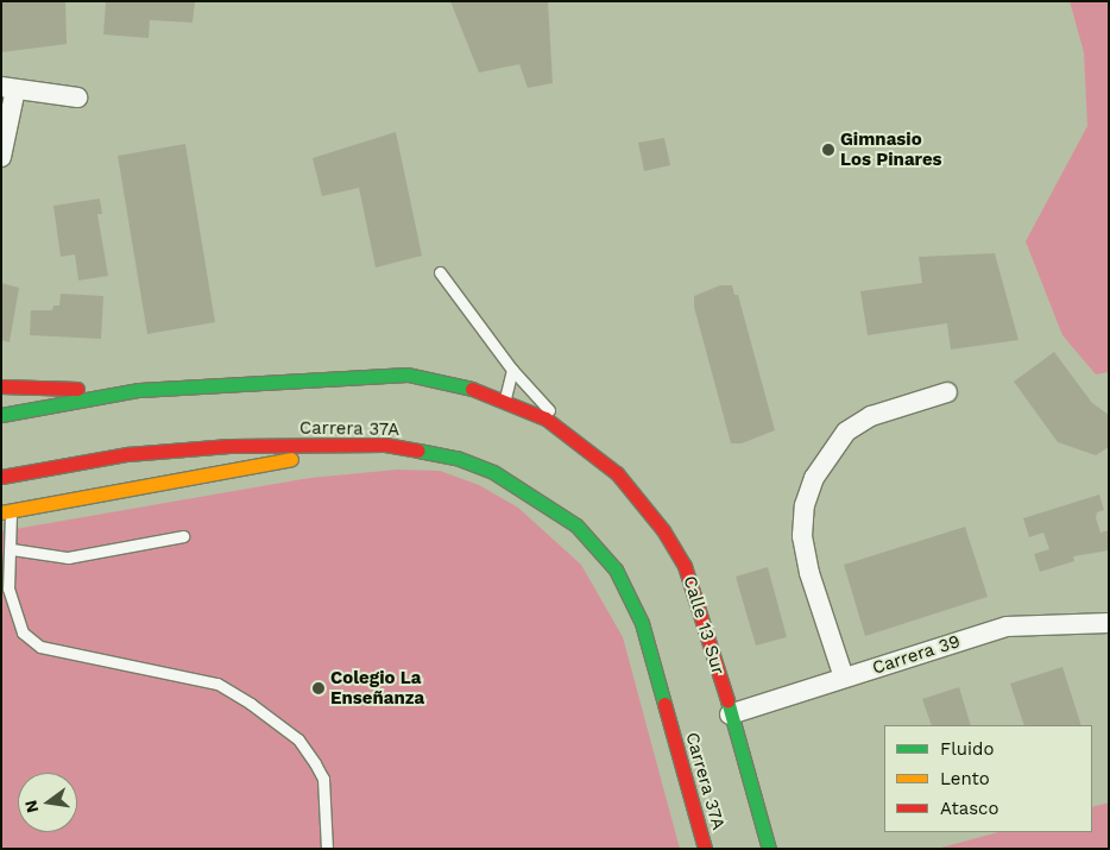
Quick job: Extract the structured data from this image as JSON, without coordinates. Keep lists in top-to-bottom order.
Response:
{
  "streets": {
    "street": ["Carrera 37A", "Calle 13 Sur", "Carrera 39"]
  },
  "crossings": [
    ["Calle 13 Sur", "Carrera 39"]
  ],
  "places": ["Gimnasio Los Pinares", "Colegio La Enseñanza"],
  "legend": ["Fluido", "Lento", "Atasco"],
  "north": "left"
}
